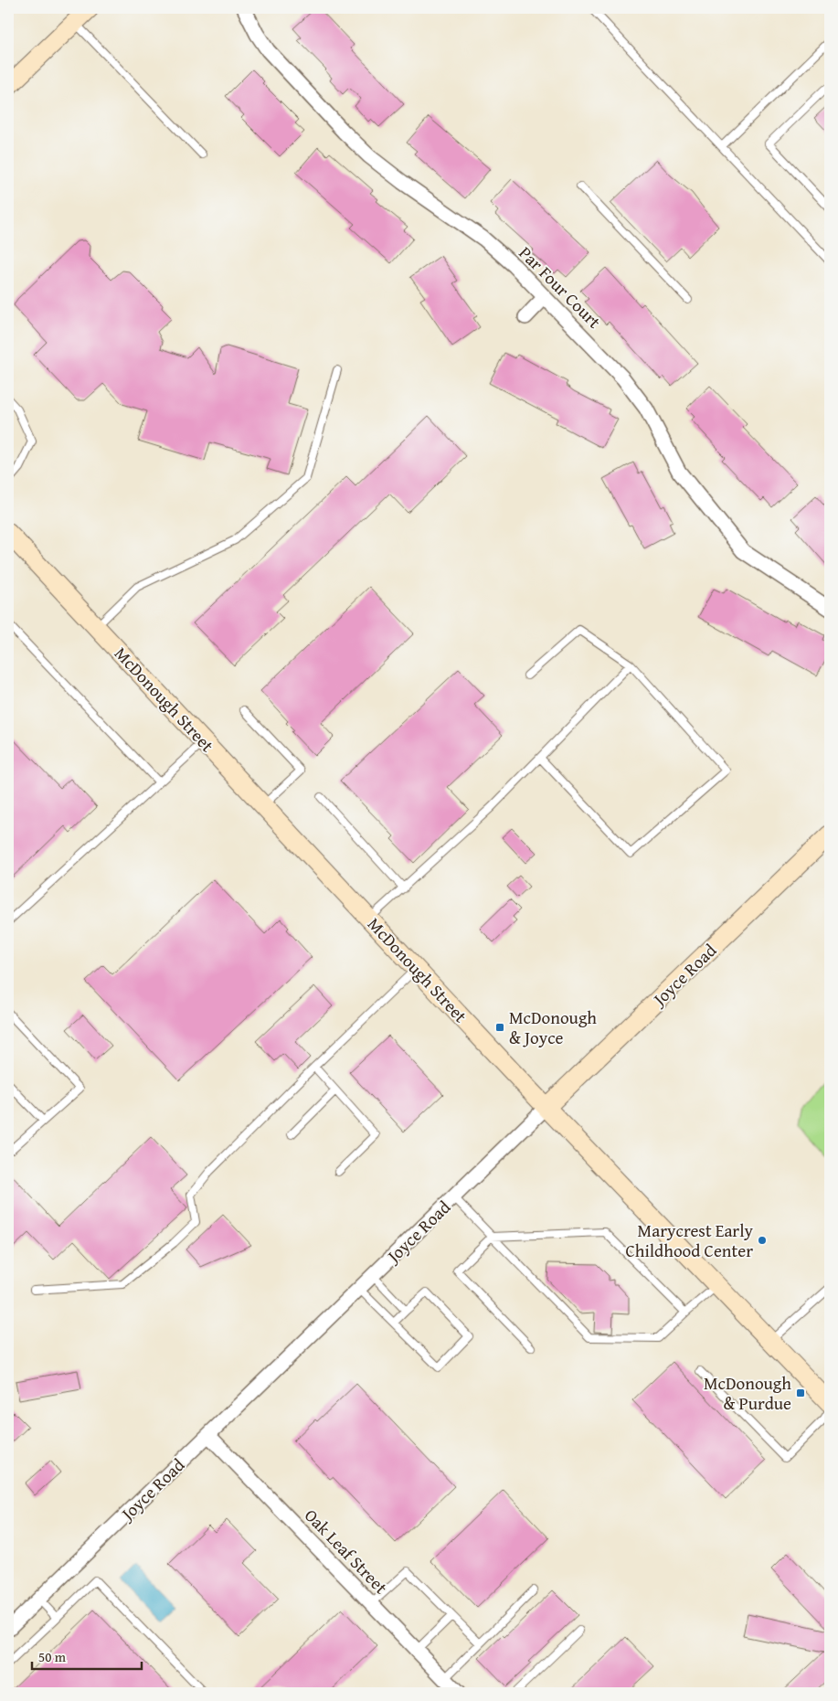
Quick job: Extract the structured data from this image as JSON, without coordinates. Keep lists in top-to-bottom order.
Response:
{
  "streets": {
    "street": [
      "Par Four Court",
      "McDonough Street",
      "Joyce Road",
      "Oak Leaf Street"
    ]
  },
  "crossings": [
    ["McDonough Street", "Joyce Road"],
    ["Joyce Road", "Oak Leaf Street"]
  ],
  "places": {
    "transit": ["McDonough & Joyce", "McDonough & Purdue"],
    "other": ["Marycrest Early Childhood Center"]
  },
  "scale_bar": "50 m"
}
